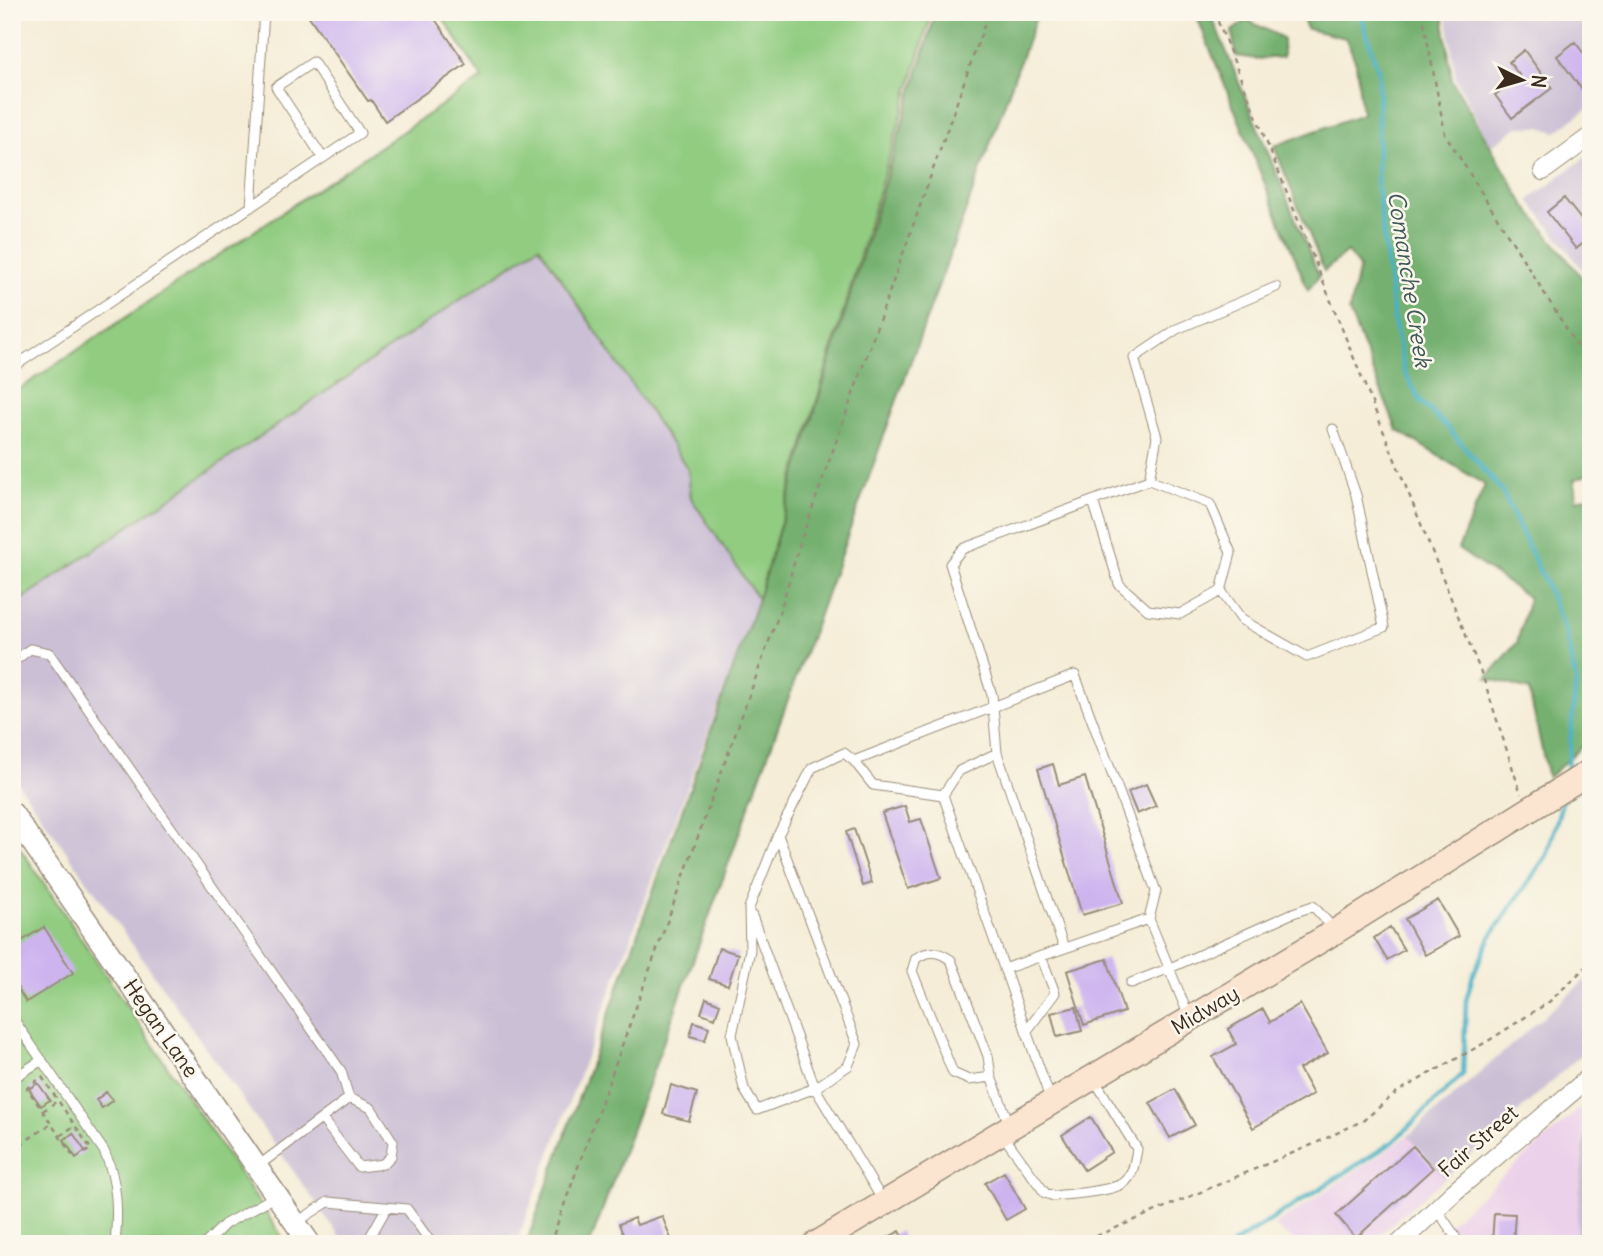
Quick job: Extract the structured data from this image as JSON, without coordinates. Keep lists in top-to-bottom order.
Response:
{
  "streets": {
    "main road": ["Midway"],
    "street": ["Hegan Lane", "Fair Street"]
  },
  "water": ["Comanche Creek"],
  "north": "right"
}
